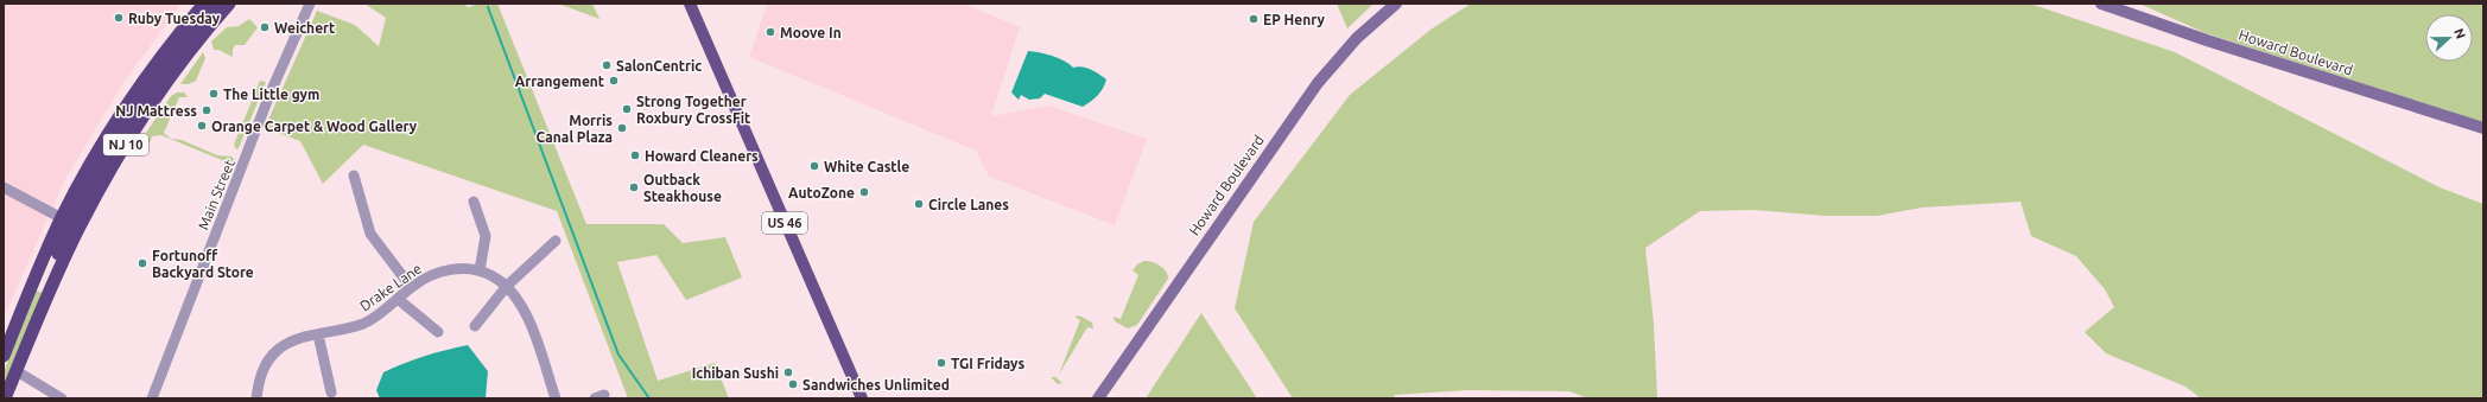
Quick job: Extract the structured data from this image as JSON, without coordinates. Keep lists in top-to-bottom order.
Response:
{
  "streets": {
    "highway": ["NJ 10"],
    "main road": ["Howard Boulevard", "US 46"],
    "street": ["Main Street", "Drake Lane"]
  },
  "places": [
    "Ruby Tuesday",
    "EP Henry",
    "Weichert",
    "Moove In",
    "SalonCentric",
    "Arrangement",
    "The Little gym",
    "Strong Together Roxbury CrossFit",
    "NJ Mattress",
    "Orange Carpet & Wood Gallery",
    "Morris Canal Plaza",
    "Howard Cleaners",
    "White Castle",
    "Outback Steakhouse",
    "AutoZone",
    "Circle Lanes",
    "Fortunoff Backyard Store",
    "TGI Fridays",
    "Ichiban Sushi",
    "Sandwiches Unlimited"
  ],
  "north": "right"
}
